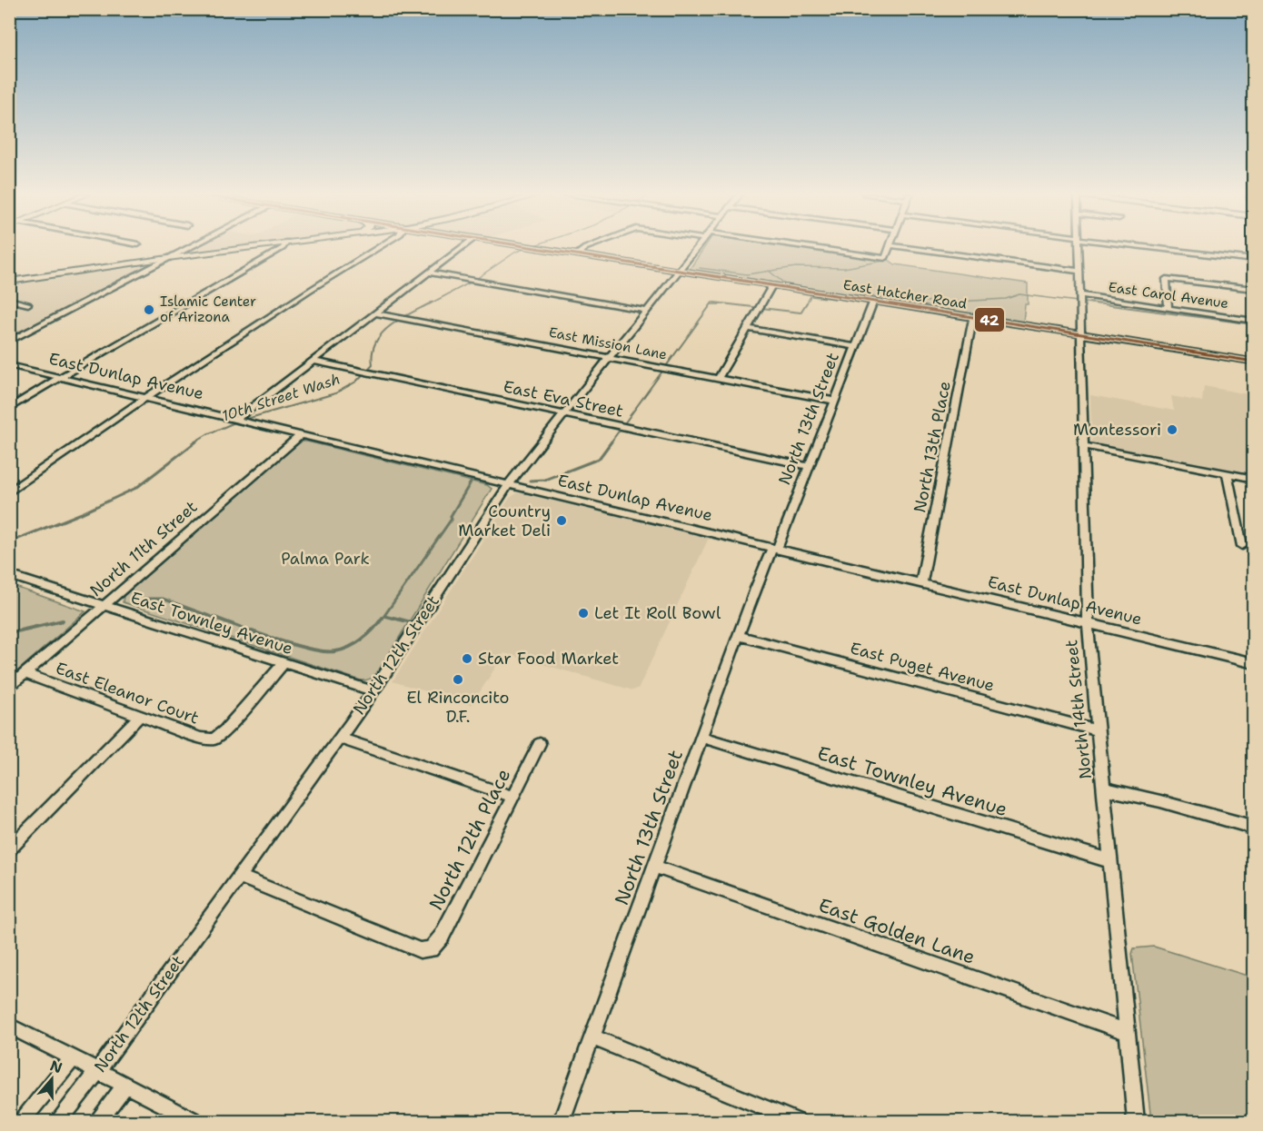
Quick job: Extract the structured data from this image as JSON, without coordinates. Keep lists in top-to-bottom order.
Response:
{
  "streets": {
    "street": [
      "East Hatcher Road",
      "East Carol Avenue",
      "East Mission Lane",
      "East Dunlap Avenue",
      "East Eva Street",
      "North 13th Street",
      "North 13th Place",
      "North 11th Street",
      "East Townley Avenue",
      "North 12th Street",
      "East Puget Avenue",
      "East Eleanor Court",
      "North 14th Street",
      "North 12th Place",
      "East Golden Lane"
    ]
  },
  "crossings": [
    ["East Hatcher Road", "North 13th Street"],
    ["East Hatcher Road", "North 13th Place"],
    ["East Hatcher Road", "North 12th Street"],
    ["East Hatcher Road", "North 14th Street"],
    ["East Carol Avenue", "North 14th Street"],
    ["East Mission Lane", "North 13th Street"],
    ["East Mission Lane", "North 12th Street"],
    ["East Dunlap Avenue", "North 13th Street"],
    ["East Dunlap Avenue", "North 13th Place"],
    ["East Dunlap Avenue", "North 11th Street"],
    ["East Dunlap Avenue", "North 12th Street"],
    ["East Dunlap Avenue", "North 14th Street"],
    ["East Eva Street", "North 13th Street"],
    ["East Eva Street", "North 12th Street"],
    ["North 13th Street", "East Townley Avenue"],
    ["North 13th Street", "East Puget Avenue"],
    ["North 13th Street", "East Golden Lane"],
    ["North 11th Street", "East Townley Avenue"],
    ["North 11th Street", "East Eleanor Court"],
    ["East Townley Avenue", "North 12th Street"],
    ["East Townley Avenue", "East Eleanor Court"],
    ["East Townley Avenue", "North 14th Street"],
    ["North 12th Street", "North 12th Place"],
    ["East Puget Avenue", "North 14th Street"],
    ["North 14th Street", "East Golden Lane"]
  ],
  "water": ["10th Street Wash"],
  "parks": ["Palma Park"],
  "places": [
    "Islamic Center of Arizona",
    "Montessori",
    "Country Market Deli",
    "Let It Roll Bowl",
    "Star Food Market",
    "El Rinconcito D.F."
  ],
  "lines": ["transit line 42"],
  "north": "top"
}
